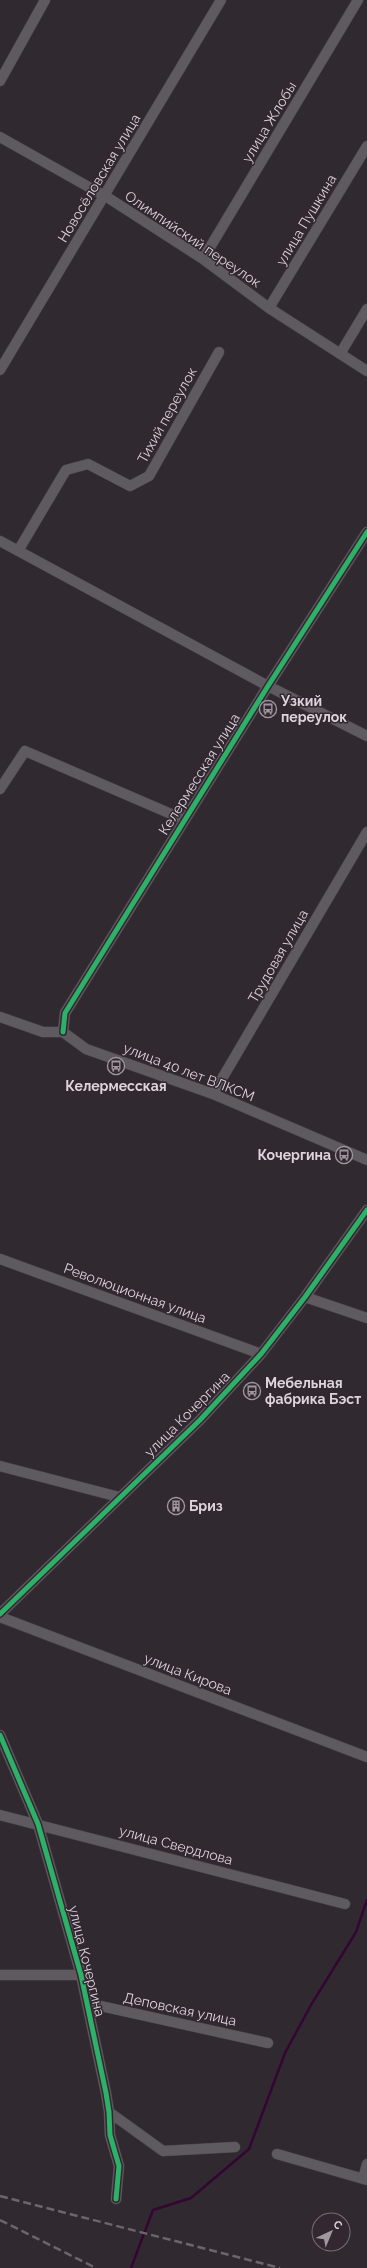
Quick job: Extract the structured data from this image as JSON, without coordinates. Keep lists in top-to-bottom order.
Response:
{
  "streets": {
    "street": [
      "улица Жлобы",
      "Новосёловская улица",
      "улица Пушкина",
      "Олимпийский переулок",
      "Тихий переулок",
      "Келермесская улица",
      "Трудовая улица",
      "улица 40 лет ВЛКСМ",
      "Революционная улица",
      "улица Кочергина",
      "улица Кирова",
      "улица Свердлова",
      "Деповская улица"
    ]
  },
  "crossings": [
    ["улица Жлобы", "Олимпийский переулок"],
    ["Новосёловская улица", "Олимпийский переулок"],
    ["улица Пушкина", "Олимпийский переулок"],
    ["Келермесская улица", "улица 40 лет ВЛКСМ"],
    ["Трудовая улица", "улица 40 лет ВЛКСМ"],
    ["Революционная улица", "улица Кочергина"],
    ["улица Кочергина", "улица Кирова"],
    ["улица Кочергина", "улица Свердлова"],
    ["улица Кочергина", "Деповская улица"]
  ],
  "places": {
    "bus stop": [
      "Узкий переулок",
      "Келермесская",
      "Кочергина",
      "Мебельная фабрика Бэст"
    ],
    "building": ["Бриз"]
  },
  "north": "top right"
}
